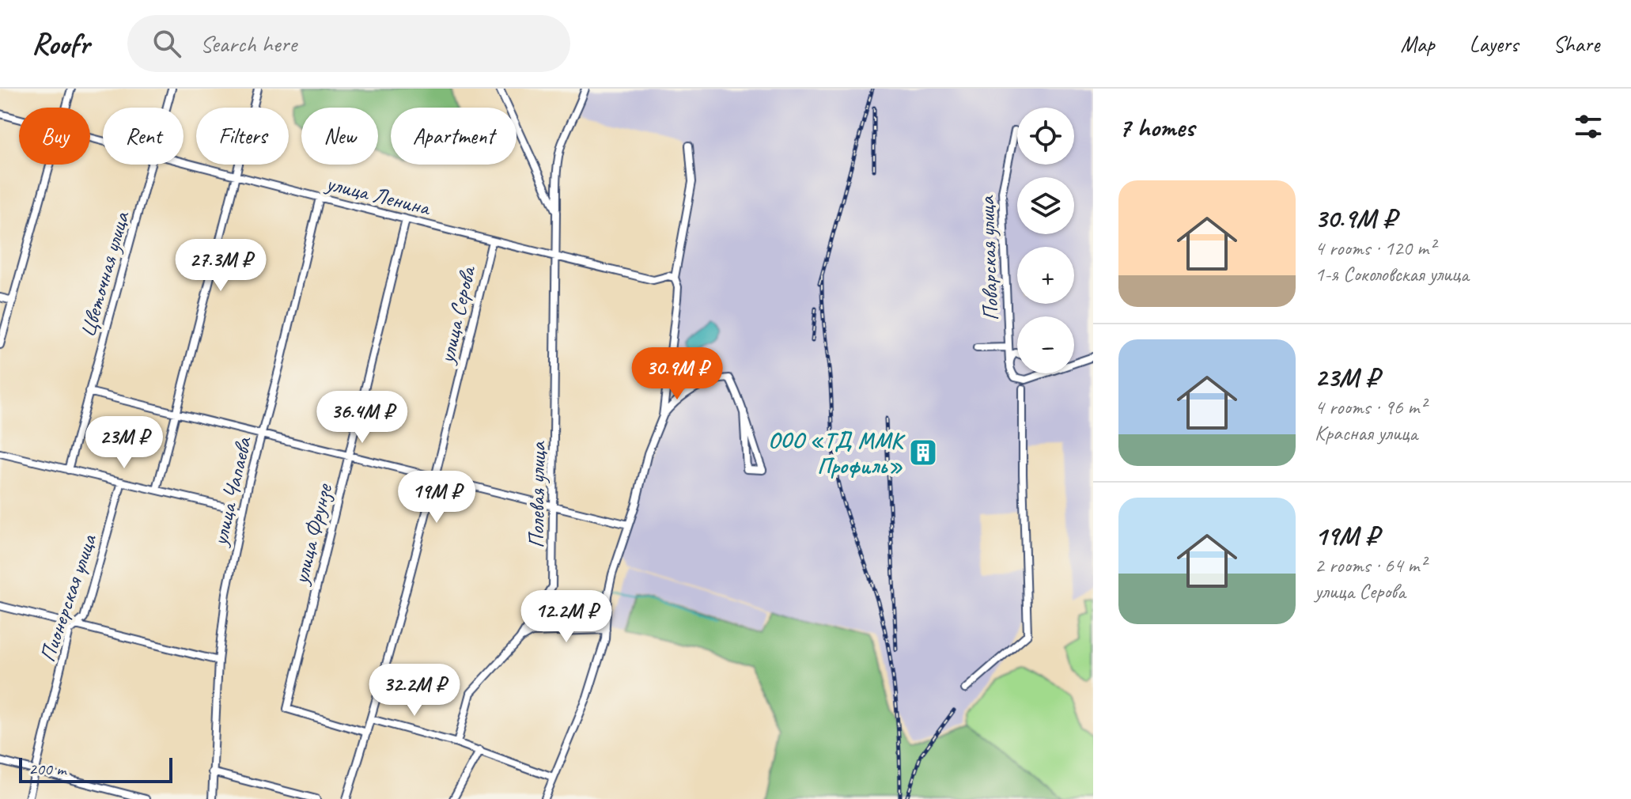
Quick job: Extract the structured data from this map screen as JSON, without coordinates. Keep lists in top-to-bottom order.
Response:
{
  "streets": {
    "street": [
      "улица Ленина",
      "Поварская улица",
      "Цветочная улица",
      "улица Серова",
      "улица Чапаева",
      "Полевая улица",
      "улица Фрунзе",
      "Пионерская улица"
    ]
  },
  "crossings": [
    ["улица Ленина", "улица Серова"],
    ["улица Ленина", "улица Чапаева"],
    ["улица Ленина", "Полевая улица"],
    ["улица Ленина", "улица Фрунзе"],
    ["улица Серова", "улица Фрунзе"]
  ],
  "places": {
    "building": ["ООО «ТД ММК Профиль»"]
  },
  "scale_bar": "200 m",
  "page": {
    "header": "Roofr",
    "search": "Search here",
    "nav": ["Map", "Layers", "Share"],
    "heading": "7 homes",
    "map_buttons": ["+", "−"],
    "chip": [
      "Buy",
      "Rent",
      "Filters",
      "New",
      "Apartment"
    ],
    "list": [
      {
        "name": "30.9M ₽",
        "note": "4 rooms · 120 m² · 1-я Соколовская улица"
      },
      {
        "name": "23M ₽",
        "note": "4 rooms · 96 m² · Красная улица"
      },
      {
        "name": "19M ₽",
        "note": "2 rooms · 64 m² · улица Серова"
      }
    ],
    "price": [
      "27.3M ₽",
      "30.9M ₽",
      "36.4M ₽",
      "23M ₽",
      "19M ₽",
      "12.2M ₽",
      "32.2M ₽"
    ],
    "scale": "200 m"
  }
}
